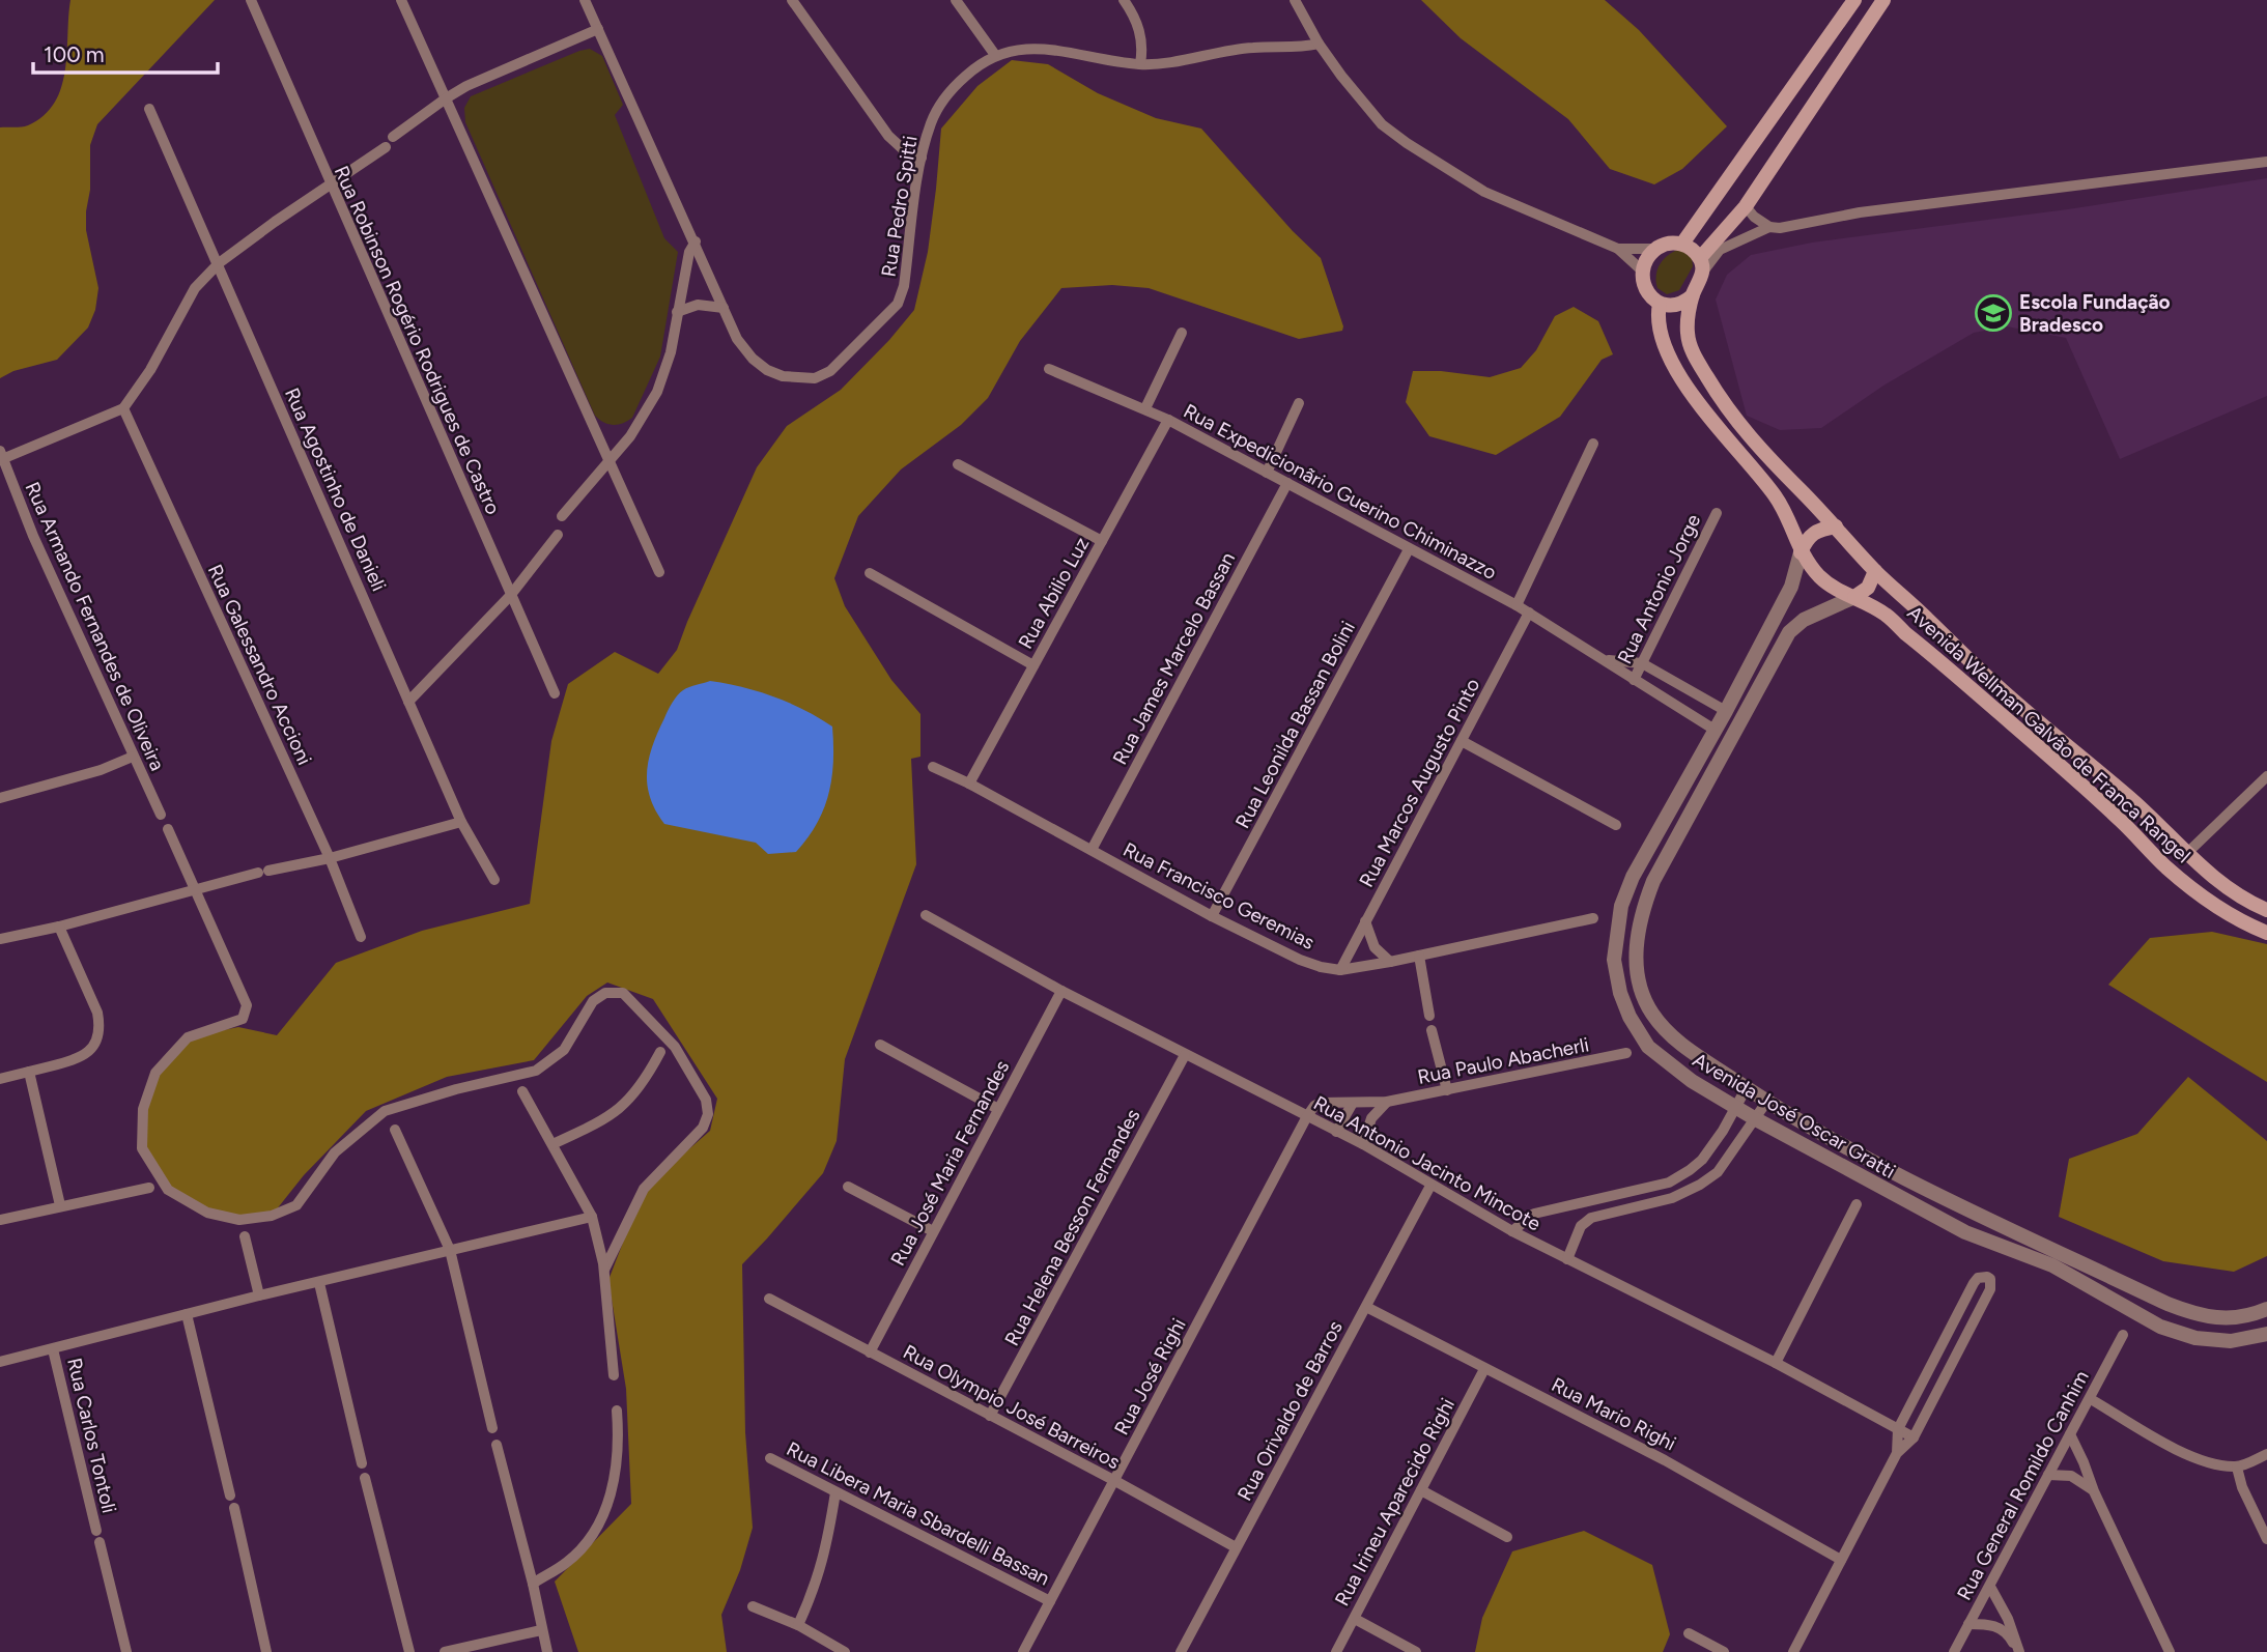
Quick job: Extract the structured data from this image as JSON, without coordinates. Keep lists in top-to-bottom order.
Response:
{
  "streets": {
    "main road": ["Avenida Wellman Galvão de Franca Rangel"],
    "street": [
      "Rua Pedro Spitti",
      "Rua Robinson Rogério Rodrigues de Castro",
      "Rua Agostinho de Danieli",
      "Rua Expedicionãrio Guerino Chiminazzo",
      "Rua Antonio Jorge",
      "Rua Abilio Luz",
      "Rua Armando Fernandes de Oliveira",
      "Rua James Marcelo Bassan",
      "Rua Galessandro Accioni",
      "Rua Leonilda Bassan Bolini",
      "Rua Marcos Augusto Pinto",
      "Rua Francisco Geremias",
      "Rua Paulo Abacherli",
      "Avenida José Oscar Gratti",
      "Rua José Maria Fernandes",
      "Rua Antonio Jacinto Mincote",
      "Rua Helena Besson Fernandes",
      "Rua José Righi",
      "Rua Olympio José Barreiros",
      "Rua Orivaldo de Barros",
      "Rua Mario Righi",
      "Rua Carlos Tontoli",
      "Rua General Romildo Canhim",
      "Rua Irineu Aparecido Righi",
      "Rua Libera Maria Sbardelli Bassan"
    ]
  },
  "crossings": [
    ["Rua Expedicionãrio Guerino Chiminazzo", "Rua Antonio Jorge"],
    ["Rua Expedicionãrio Guerino Chiminazzo", "Rua Abilio Luz"],
    ["Rua Expedicionãrio Guerino Chiminazzo", "Rua James Marcelo Bassan"],
    ["Rua Expedicionãrio Guerino Chiminazzo", "Rua Leonilda Bassan Bolini"],
    ["Rua Expedicionãrio Guerino Chiminazzo", "Rua Marcos Augusto Pinto"],
    ["Rua Expedicionãrio Guerino Chiminazzo", "Avenida José Oscar Gratti"],
    ["Rua Abilio Luz", "Rua Francisco Geremias"],
    ["Rua James Marcelo Bassan", "Rua Francisco Geremias"],
    ["Rua Leonilda Bassan Bolini", "Rua Francisco Geremias"],
    ["Avenida Wellman Galvão de Franca Rangel", "Avenida José Oscar Gratti"],
    ["Rua Marcos Augusto Pinto", "Rua Francisco Geremias"],
    ["Rua Paulo Abacherli", "Rua Antonio Jacinto Mincote"],
    ["Rua Paulo Abacherli", "Rua José Righi"],
    ["Rua José Maria Fernandes", "Rua Antonio Jacinto Mincote"],
    ["Rua José Maria Fernandes", "Rua Olympio José Barreiros"],
    ["Rua Antonio Jacinto Mincote", "Rua Helena Besson Fernandes"],
    ["Rua Antonio Jacinto Mincote", "Rua José Righi"],
    ["Rua Antonio Jacinto Mincote", "Rua Orivaldo de Barros"],
    ["Rua Helena Besson Fernandes", "Rua Olympio José Barreiros"],
    ["Rua José Righi", "Rua Olympio José Barreiros"],
    ["Rua José Righi", "Rua Libera Maria Sbardelli Bassan"],
    ["Rua Olympio José Barreiros", "Rua Orivaldo de Barros"],
    ["Rua Orivaldo de Barros", "Rua Mario Righi"],
    ["Rua Mario Righi", "Rua Irineu Aparecido Righi"]
  ],
  "places": {
    "school or university": ["Escola Fundação Bradesco"]
  },
  "scale_bar": "100 m"
}
